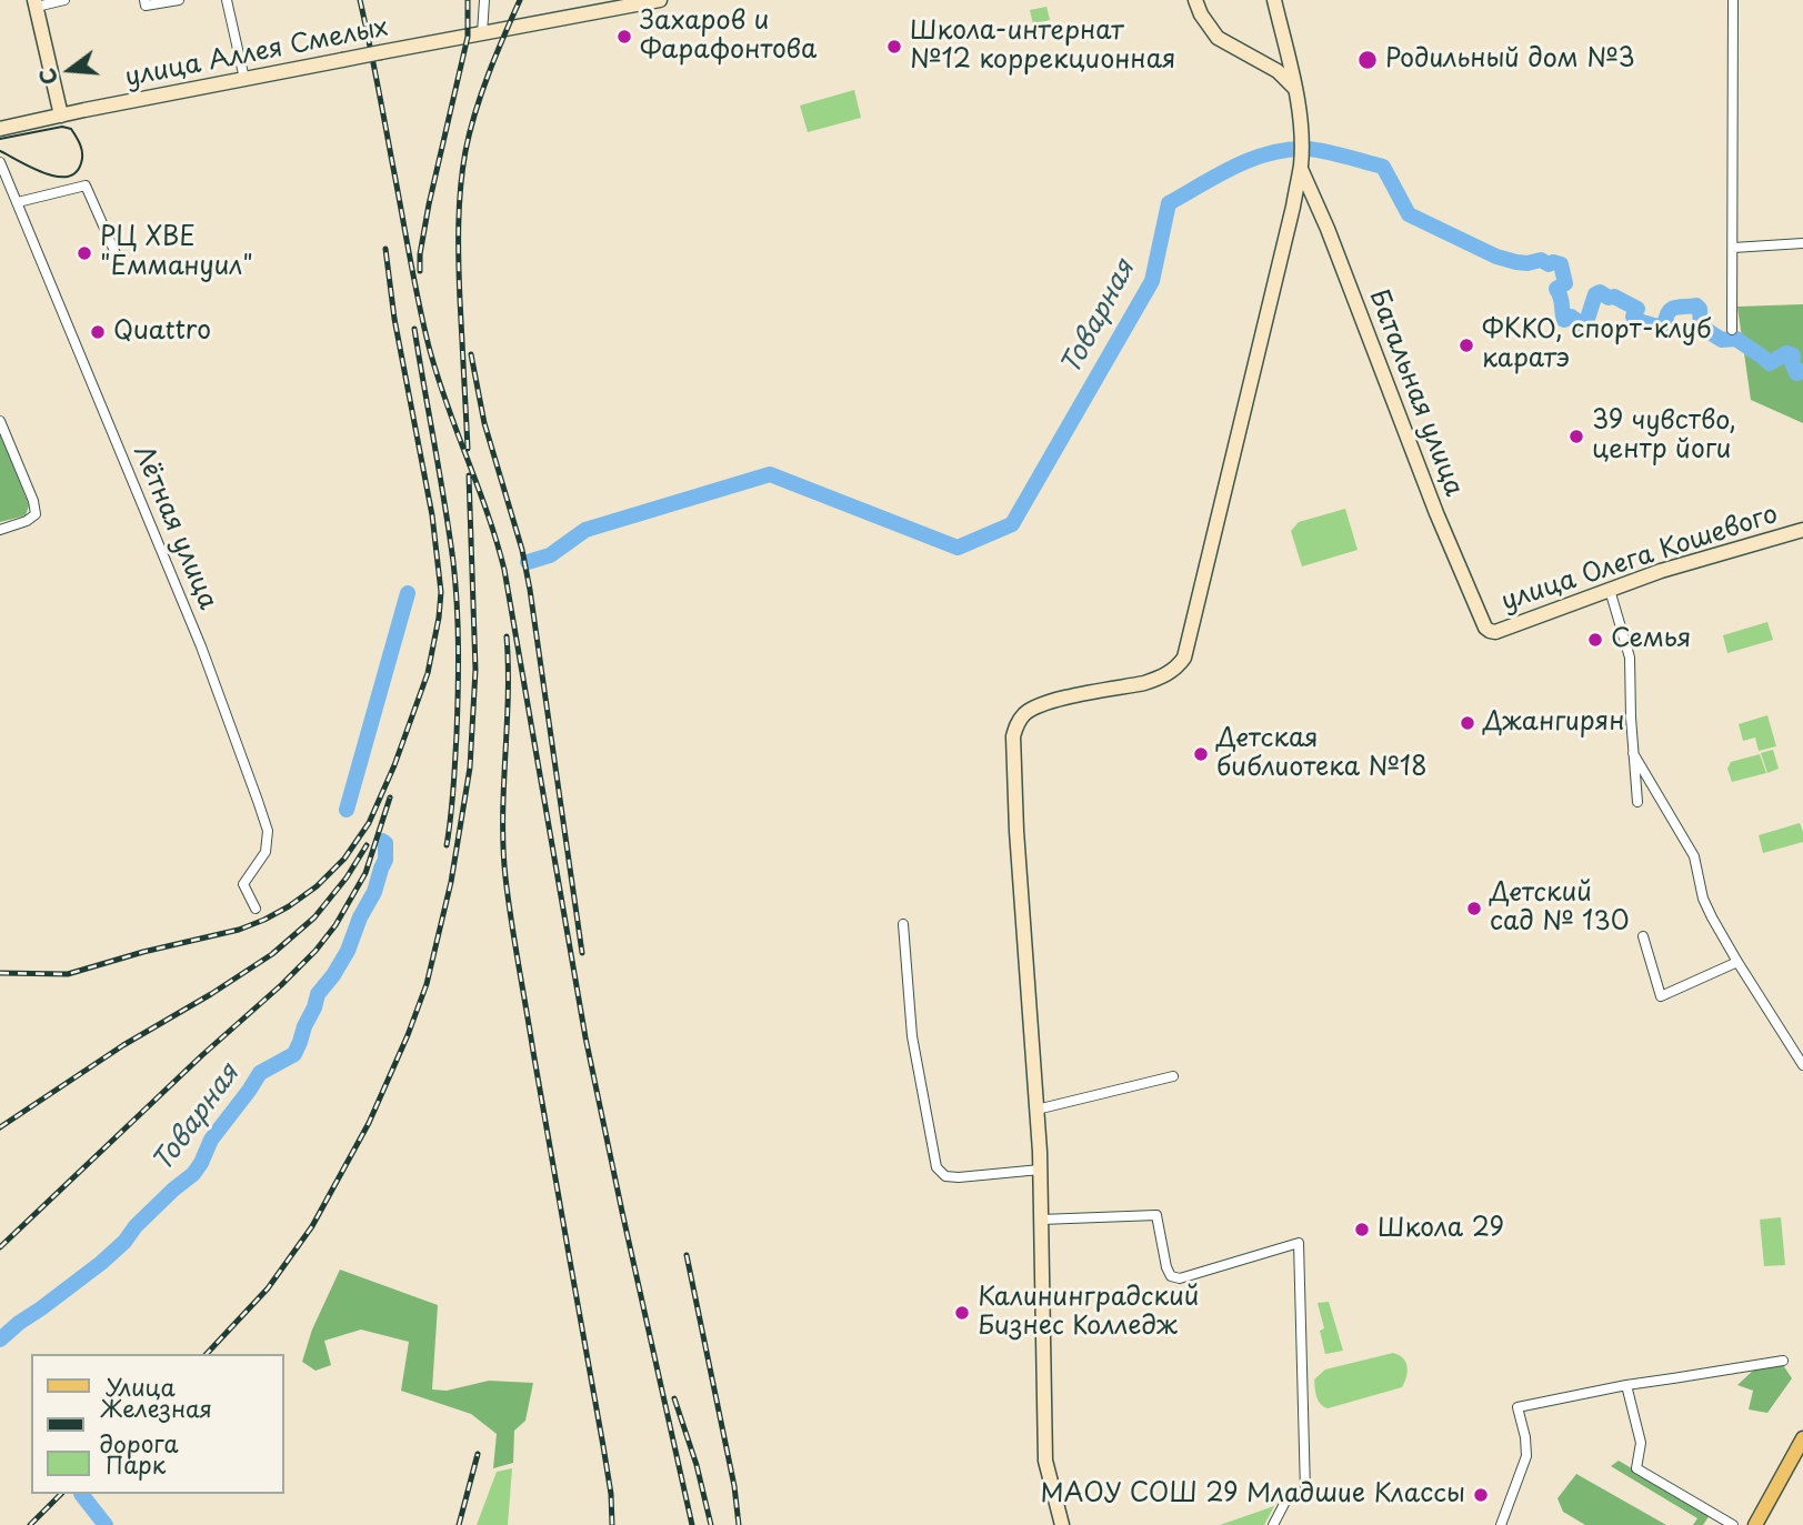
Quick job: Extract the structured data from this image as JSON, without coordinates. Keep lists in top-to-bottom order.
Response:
{
  "streets": {
    "main road": ["улица Аллея Смелых", "Батальная улица", "улица Олега Кошевого"],
    "street": ["Лётная улица"]
  },
  "crossings": [
    ["Батальная улица", "улица Олега Кошевого"]
  ],
  "water": ["Товарная"],
  "places": [
    "Захаров и Фарафонтова",
    "Школа-интернат №12 коррекционная",
    "Родильный дом №3",
    "РЦ ХВЕ \"Еммануил\"",
    "Quattro",
    "ФККО, спорт-клуб каратэ",
    "39 чувство, центр йоги",
    "Семья",
    "Джангирян",
    "Детская библиотека №18",
    "Детский сад № 130",
    "Школа 29",
    "Калининградский Бизнес Колледж",
    "МАОУ СОШ 29 Младшие Классы"
  ],
  "legend": ["Улица", "Железная дорога", "Парк"],
  "north": "left"
}
